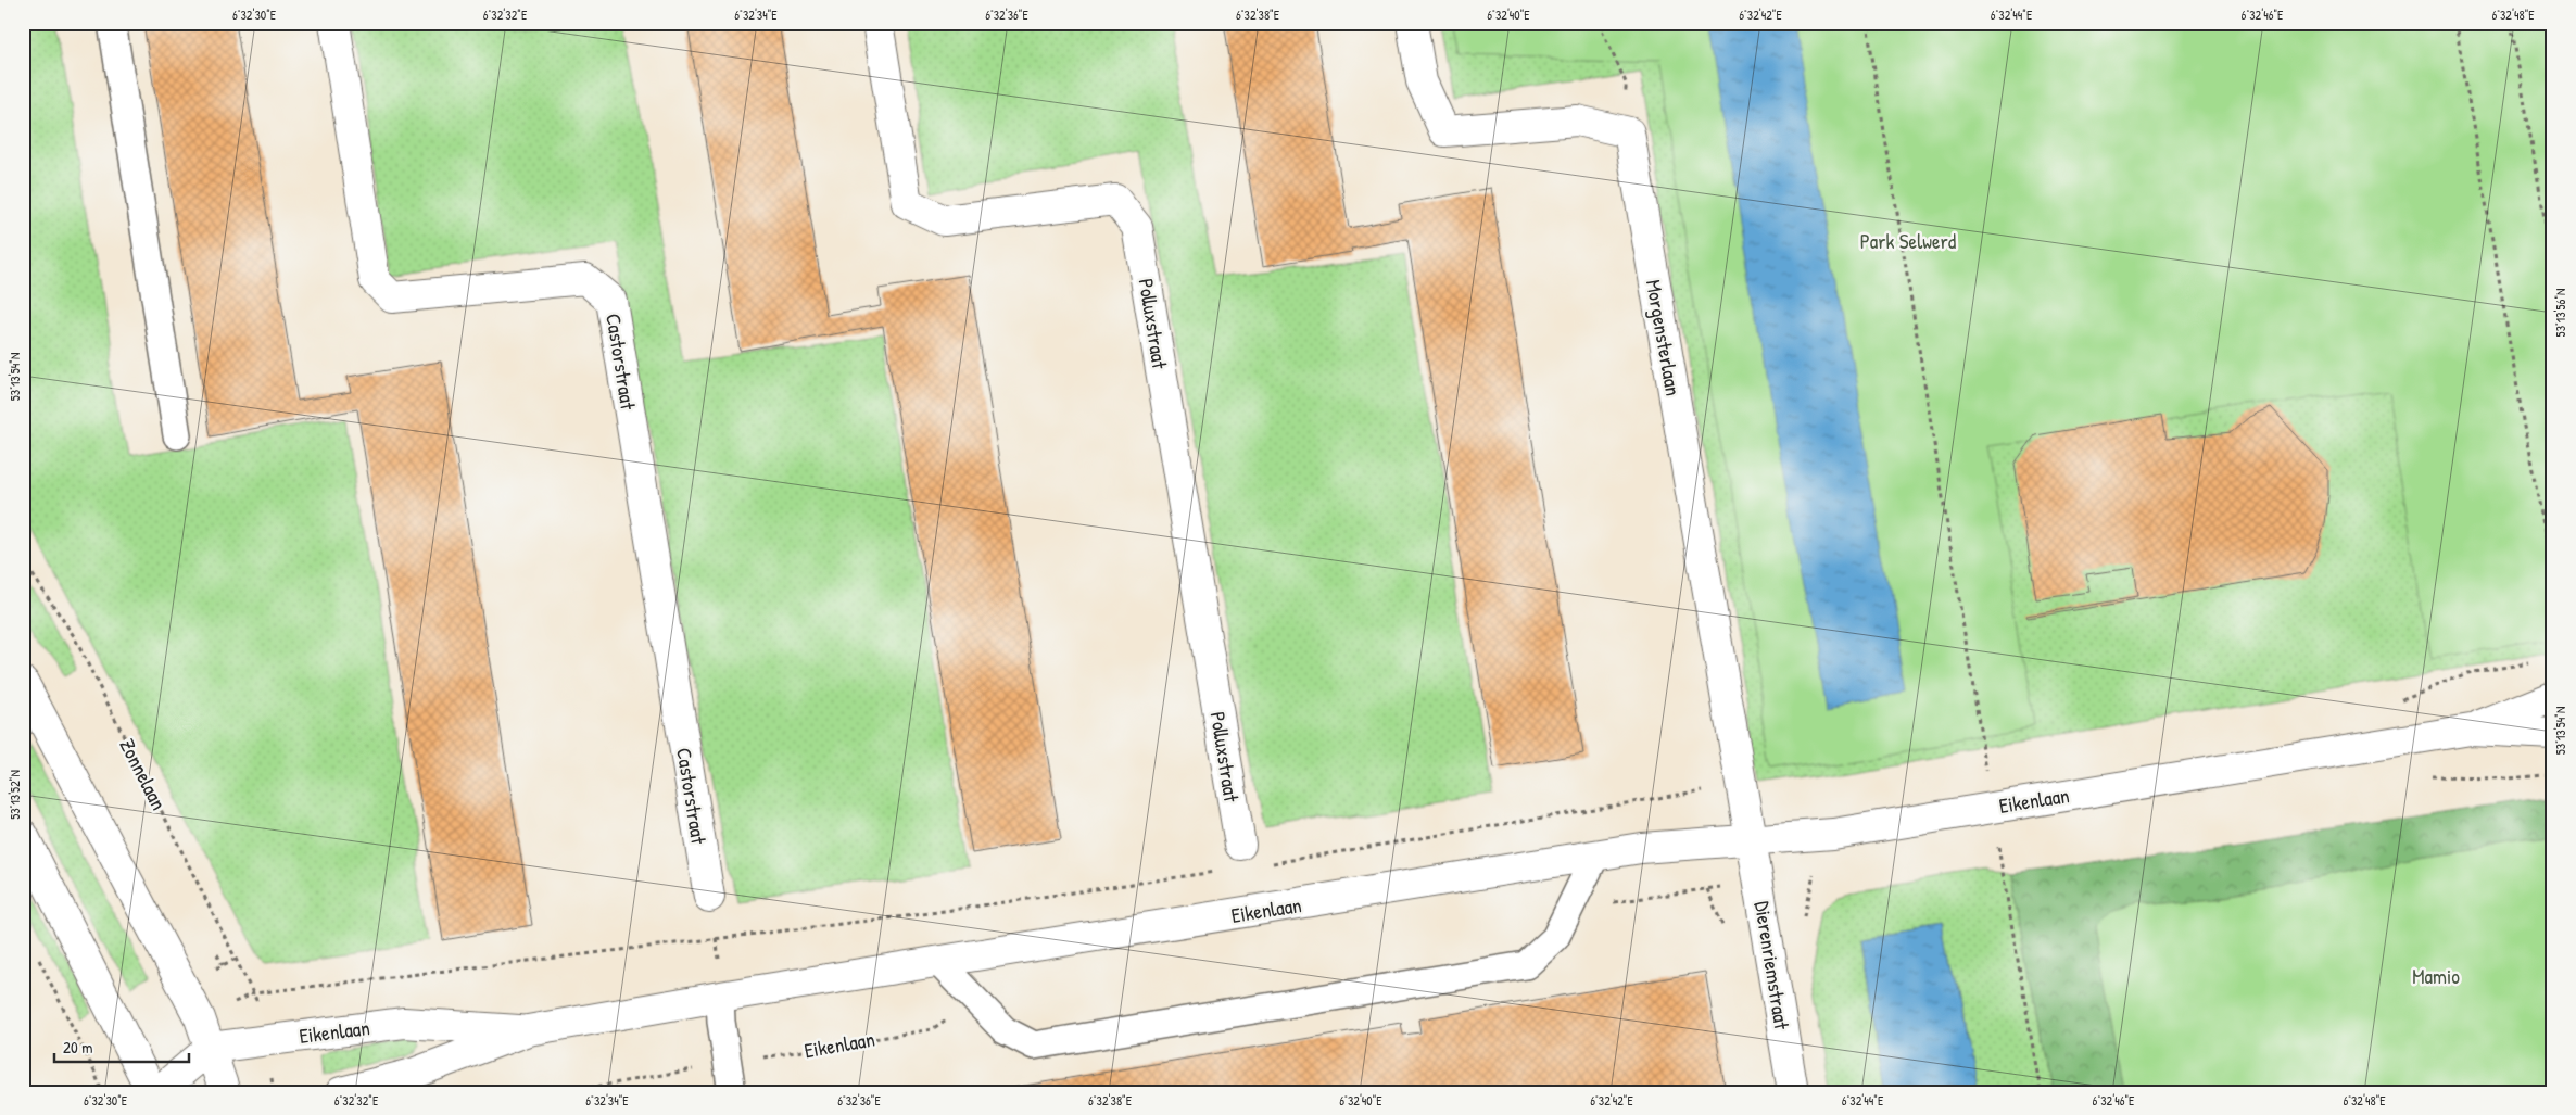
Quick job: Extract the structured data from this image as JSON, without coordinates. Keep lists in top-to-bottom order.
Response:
{
  "streets": {
    "main road": [
      "Polluxstraat",
      "Morgensterlaan",
      "Castorstraat",
      "Eikenlaan",
      "Dierenriemstraat"
    ],
    "path": ["Zonnelaan"]
  },
  "crossings": [
    ["Morgensterlaan", "Eikenlaan"],
    ["Morgensterlaan", "Dierenriemstraat"],
    ["Eikenlaan", "Dierenriemstraat"]
  ],
  "parks": ["Park Selwerd", "Mamio"],
  "scale_bar": "20 m",
  "coordinates": [
    "6°32'30\"E",
    "6°32'32\"E",
    "6°32'34\"E",
    "6°32'36\"E",
    "6°32'38\"E",
    "6°32'40\"E",
    "6°32'42\"E",
    "6°32'44\"E",
    "6°32'46\"E",
    "6°32'48\"E",
    "53°13'56\"N",
    "53°13'54\"N",
    "53°13'52\"N"
  ]
}
